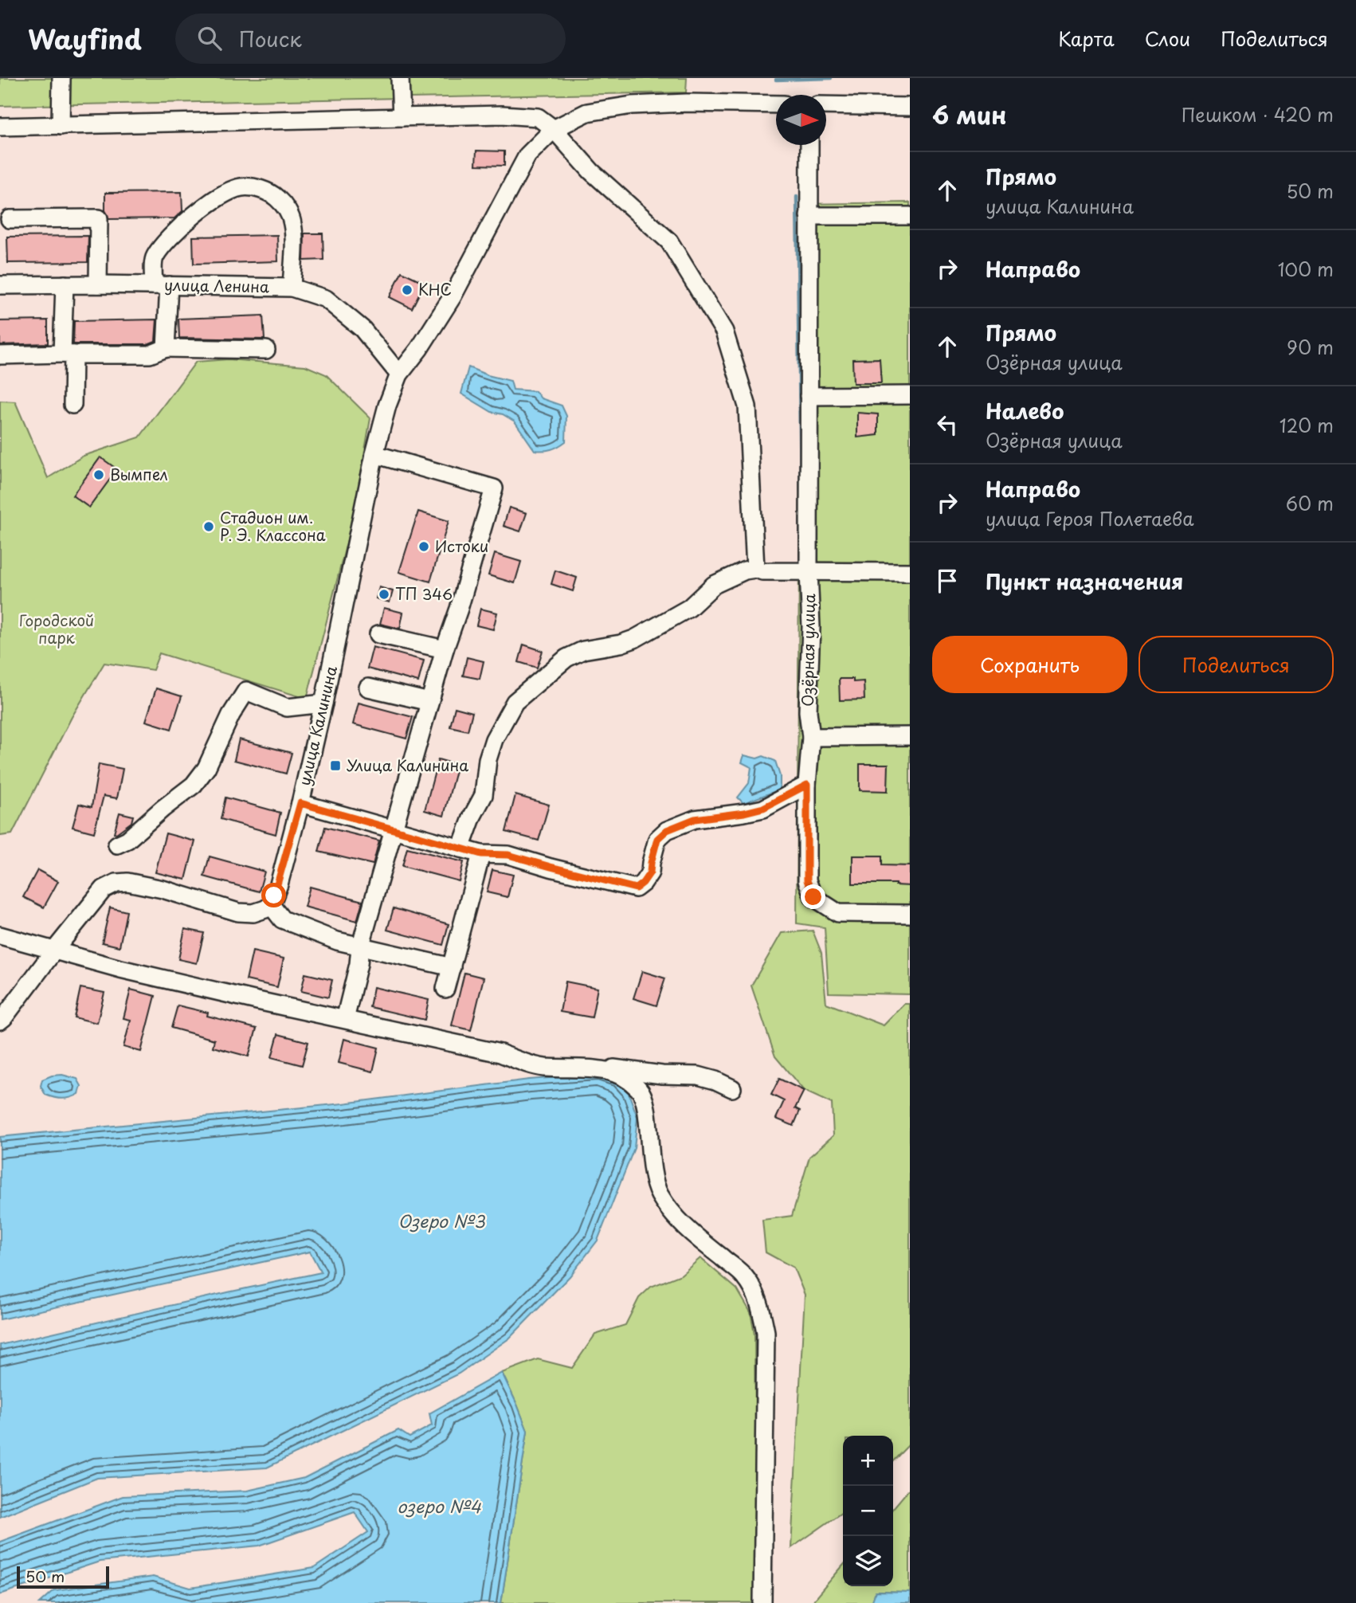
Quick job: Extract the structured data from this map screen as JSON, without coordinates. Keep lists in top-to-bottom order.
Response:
{
  "streets": {
    "street": ["улица Ленина", "Озёрная улица", "улица Калинина"]
  },
  "crossings": [
    ["улица Ленина", "улица Калинина"]
  ],
  "water": ["Озеро №3", "озеро №4"],
  "parks": ["Городской парк"],
  "places": {
    "other": [
      "КНС",
      "Вымпел",
      "Стадион им. Р. Э. Классона",
      "Истоки",
      "ТП 346"
    ],
    "transit": ["Улица Калинина"]
  },
  "scale_bar": "50 m",
  "north": "right",
  "page": {
    "header": "Wayfind",
    "search": "Поиск",
    "nav": ["Карта", "Слои", "Поделиться"],
    "heading": ["6 мин", "Пешком · 420 m"],
    "list": [
      ["Прямо", "улица Калинина", "50 m"],
      ["Направо", "100 m"],
      ["Прямо", "Озёрная улица", "90 m"],
      ["Налево", "Озёрная улица", "120 m"],
      ["Направо", "улица Героя Полетаева", "60 m"],
      "Пункт назначения"
    ],
    "buttons": ["Сохранить", "Поделиться"],
    "map_buttons": ["+", "−"],
    "scale": "50 m"
  }
}
